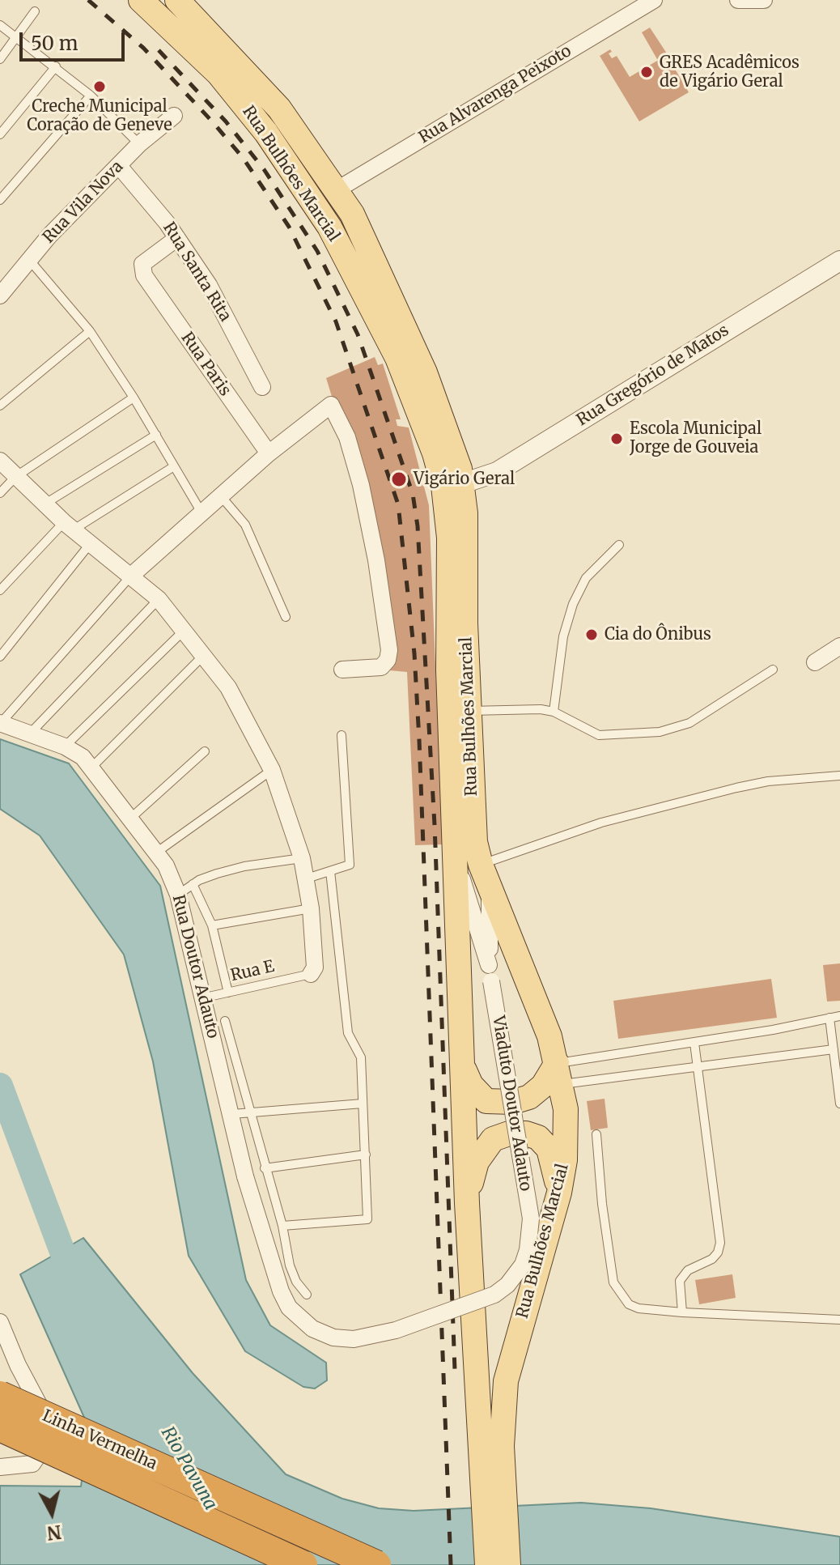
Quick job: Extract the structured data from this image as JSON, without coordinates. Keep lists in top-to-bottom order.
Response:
{
  "streets": {
    "highway": ["Linha Vermelha"],
    "main road": ["Rua Bulhões Marcial"],
    "street": [
      "Rua Alvarenga Peixoto",
      "Rua Vila Nova",
      "Rua Santa Rita",
      "Rua Paris",
      "Rua Gregório de Matos",
      "Rua Doutor Adauto",
      "Viaduto Doutor Adauto"
    ],
    "lane": ["Rua E"]
  },
  "crossings": [
    ["Rua Alvarenga Peixoto", "Rua Bulhões Marcial"],
    ["Rua Bulhões Marcial", "Rua Gregório de Matos"],
    ["Rua Bulhões Marcial", "Viaduto Doutor Adauto"],
    ["Rua Vila Nova", "Rua Santa Rita"],
    ["Rua Santa Rita", "Rua Paris"],
    ["Rua Doutor Adauto", "Rua E"],
    ["Rua Doutor Adauto", "Viaduto Doutor Adauto"]
  ],
  "water": ["Rio Pavuna"],
  "places": [
    "GRES Acadêmicos de Vigário Geral",
    "Creche Municipal Coração de Geneve",
    "Escola Municipal Jorge de Gouveia",
    "Vigário Geral",
    "Cia do Ônibus"
  ],
  "scale_bar": "50 m",
  "north": "bottom"
}
